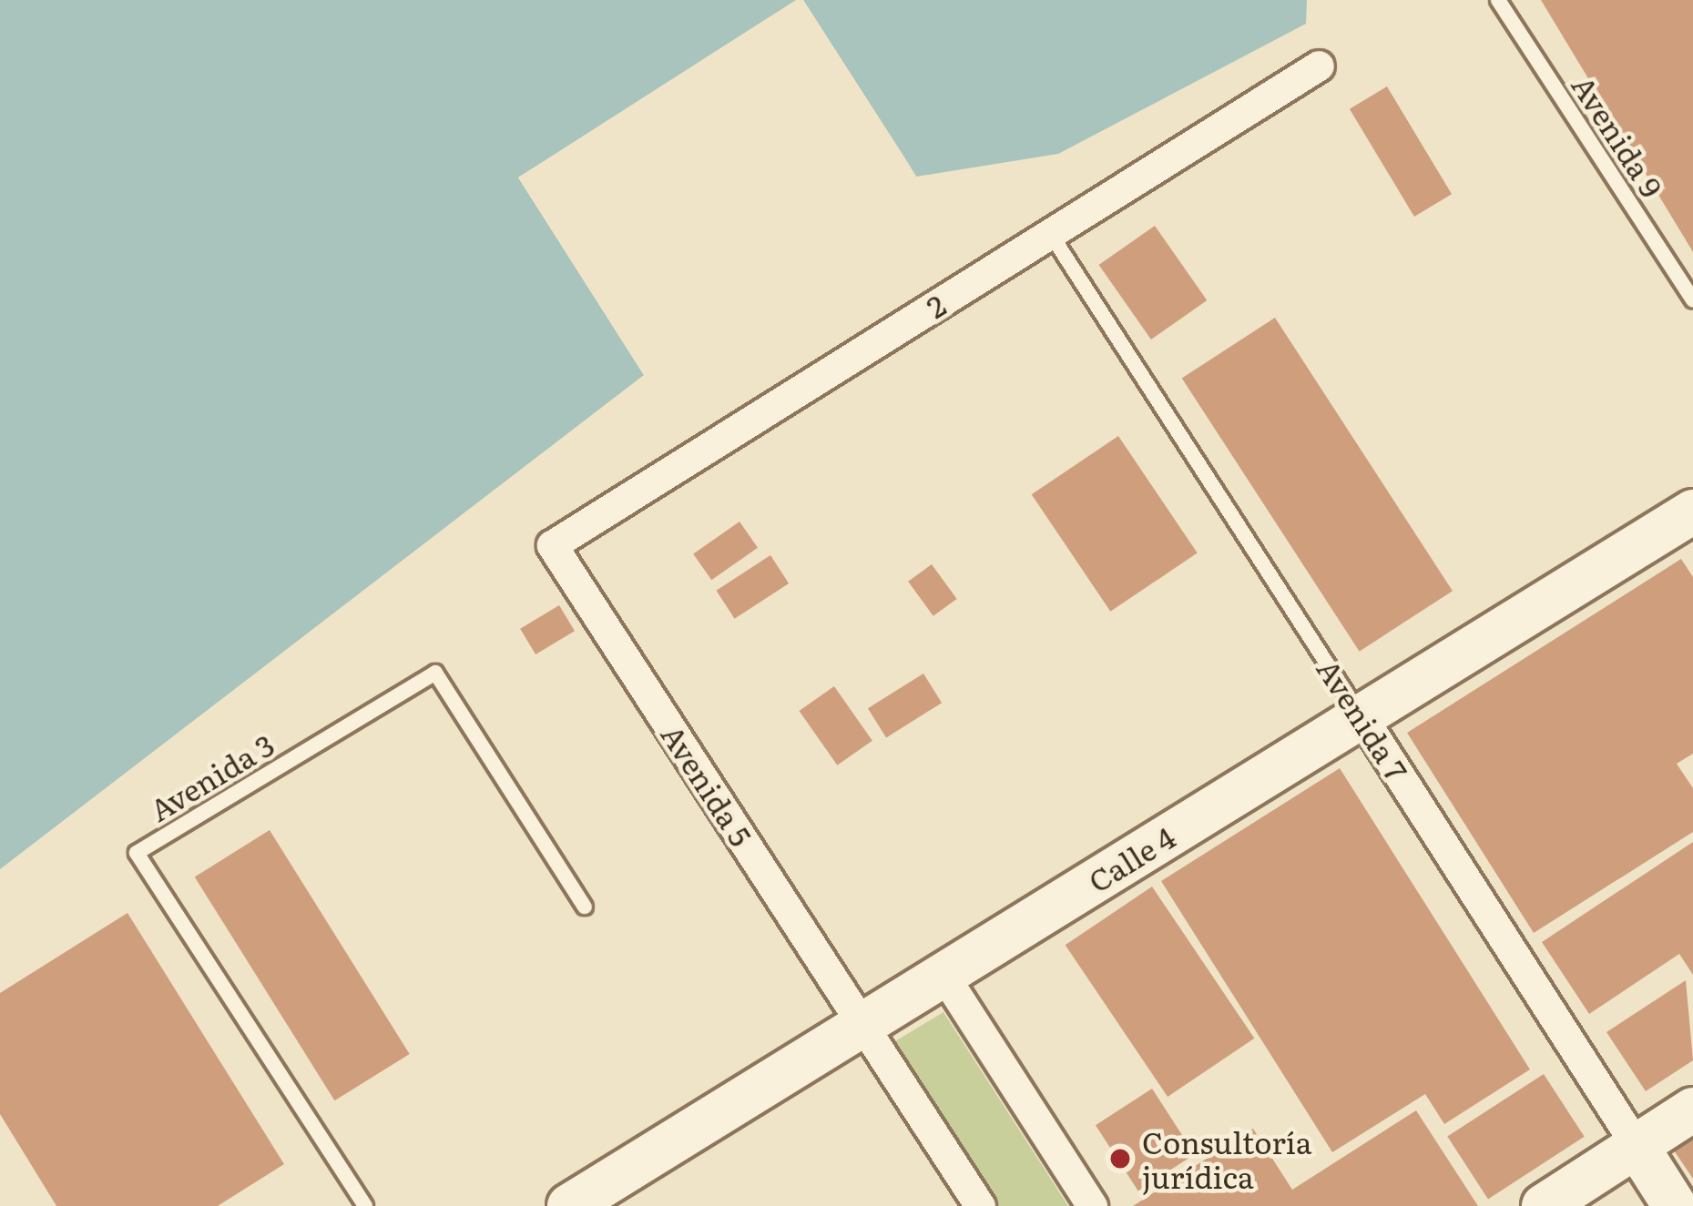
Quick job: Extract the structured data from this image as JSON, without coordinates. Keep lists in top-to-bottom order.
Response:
{
  "streets": {
    "street": [
      "2",
      "Avenida 7",
      "Avenida 5",
      "Calle 4"
    ],
    "lane": ["Avenida 9", "Avenida 3"]
  },
  "crossings": [
    ["2", "Avenida 7"],
    ["2", "Avenida 5"],
    ["Avenida 7", "Calle 4"],
    ["Avenida 5", "Calle 4"]
  ],
  "places": ["Consultoría jurídica"]
}
